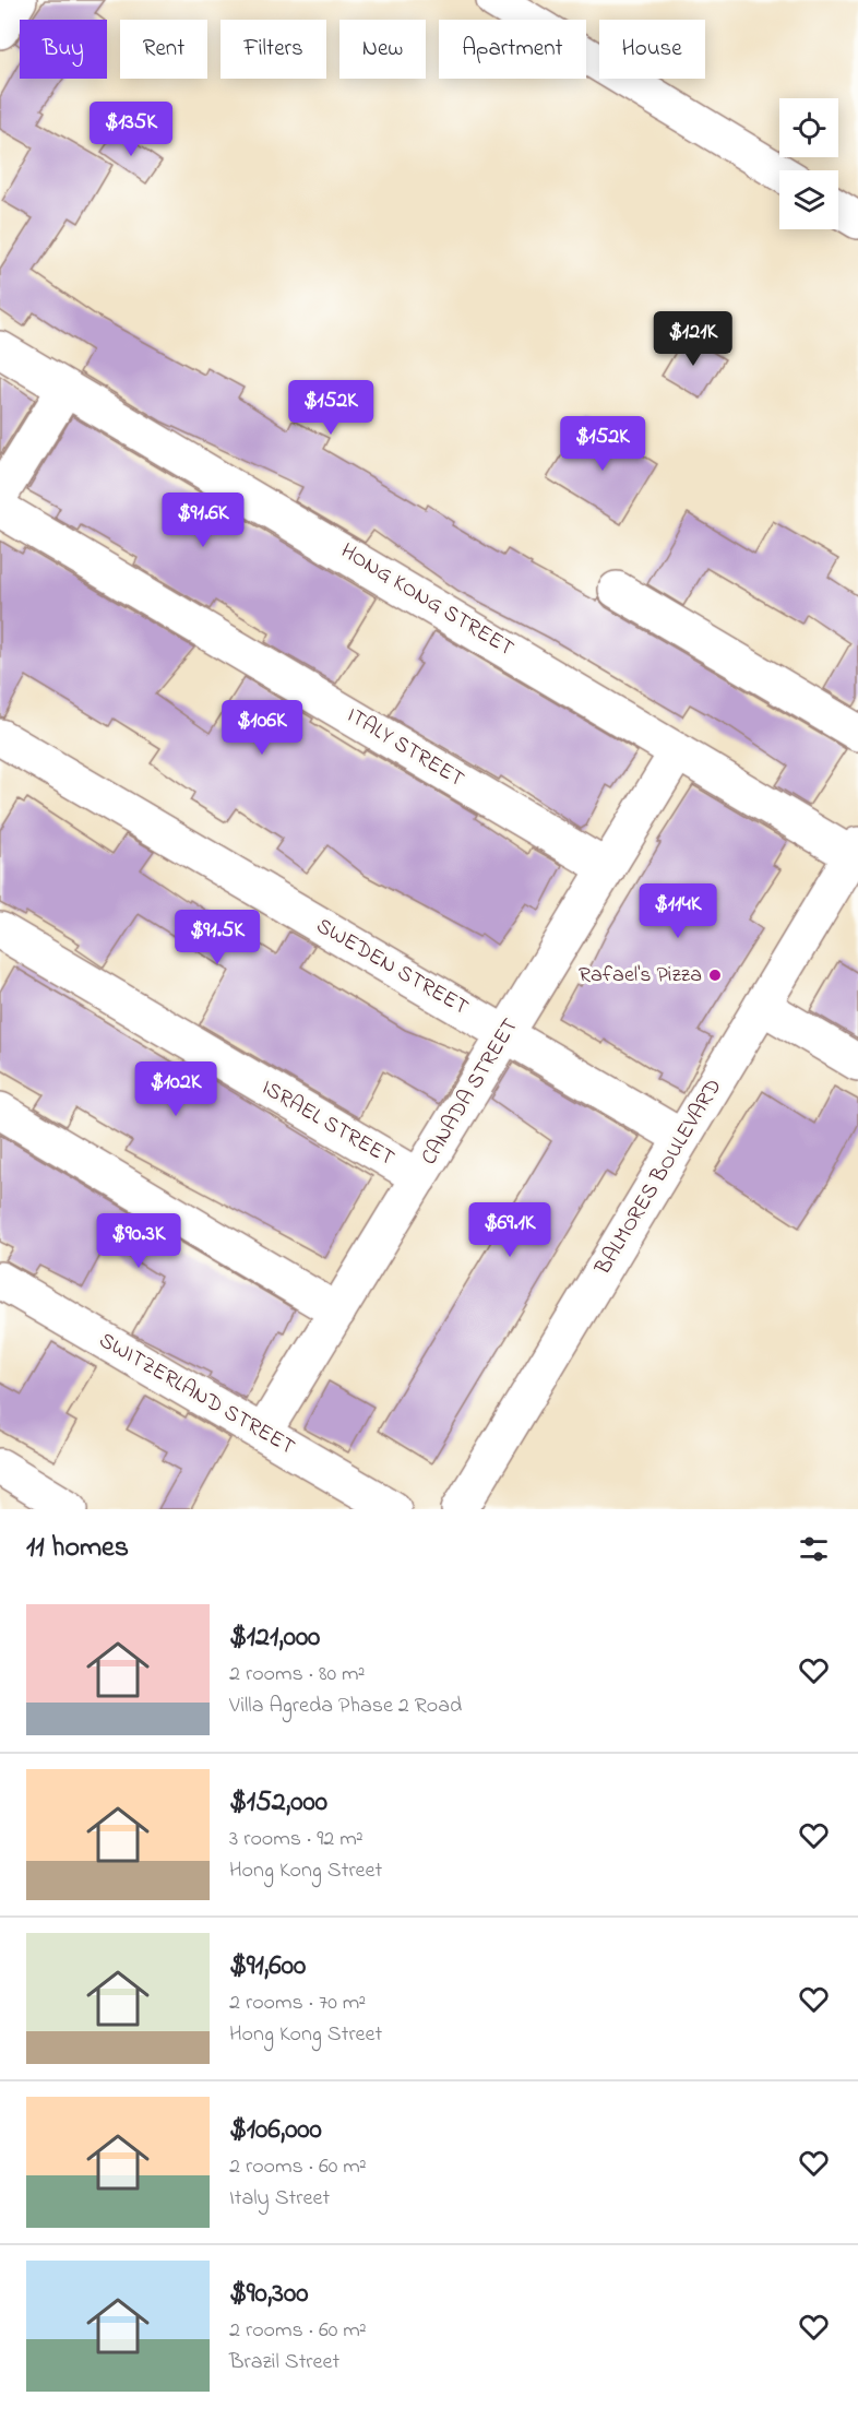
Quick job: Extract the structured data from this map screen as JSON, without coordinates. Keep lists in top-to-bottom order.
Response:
{
  "streets": {
    "street": [
      "HONG KONG STREET",
      "ITALY STREET",
      "SWEDEN STREET",
      "CANADA STREET",
      "ISRAEL STREET",
      "BALMORES BOULEVARD",
      "SWITZERLAND STREET"
    ]
  },
  "crossings": [
    ["HONG KONG STREET", "CANADA STREET"],
    ["HONG KONG STREET", "BALMORES BOULEVARD"],
    ["ITALY STREET", "CANADA STREET"],
    ["SWEDEN STREET", "CANADA STREET"],
    ["SWEDEN STREET", "BALMORES BOULEVARD"],
    ["CANADA STREET", "ISRAEL STREET"],
    ["CANADA STREET", "SWITZERLAND STREET"]
  ],
  "places": ["Rafael's Pizza"],
  "page": {
    "chip": [
      "Buy",
      "Rent",
      "Filters",
      "New",
      "Apartment",
      "House"
    ],
    "price": [
      "$135K",
      "$121K",
      "$152K",
      "$152K",
      "$91.6K",
      "$106K",
      "$114K",
      "$91.5K",
      "$102K",
      "$69.1K",
      "$90.3K"
    ],
    "heading": "11 homes",
    "list": [
      {
        "name": "$121,000",
        "note": "2 rooms · 80 m² · Villa Agreda Phase 2 Road"
      },
      {
        "name": "$152,000",
        "note": "3 rooms · 92 m² · Hong Kong Street"
      },
      {
        "name": "$91,600",
        "note": "2 rooms · 70 m² · Hong Kong Street"
      },
      {
        "name": "$106,000",
        "note": "2 rooms · 60 m² · Italy Street"
      },
      {
        "name": "$90,300",
        "note": "2 rooms · 60 m² · Brazil Street"
      }
    ]
  }
}
